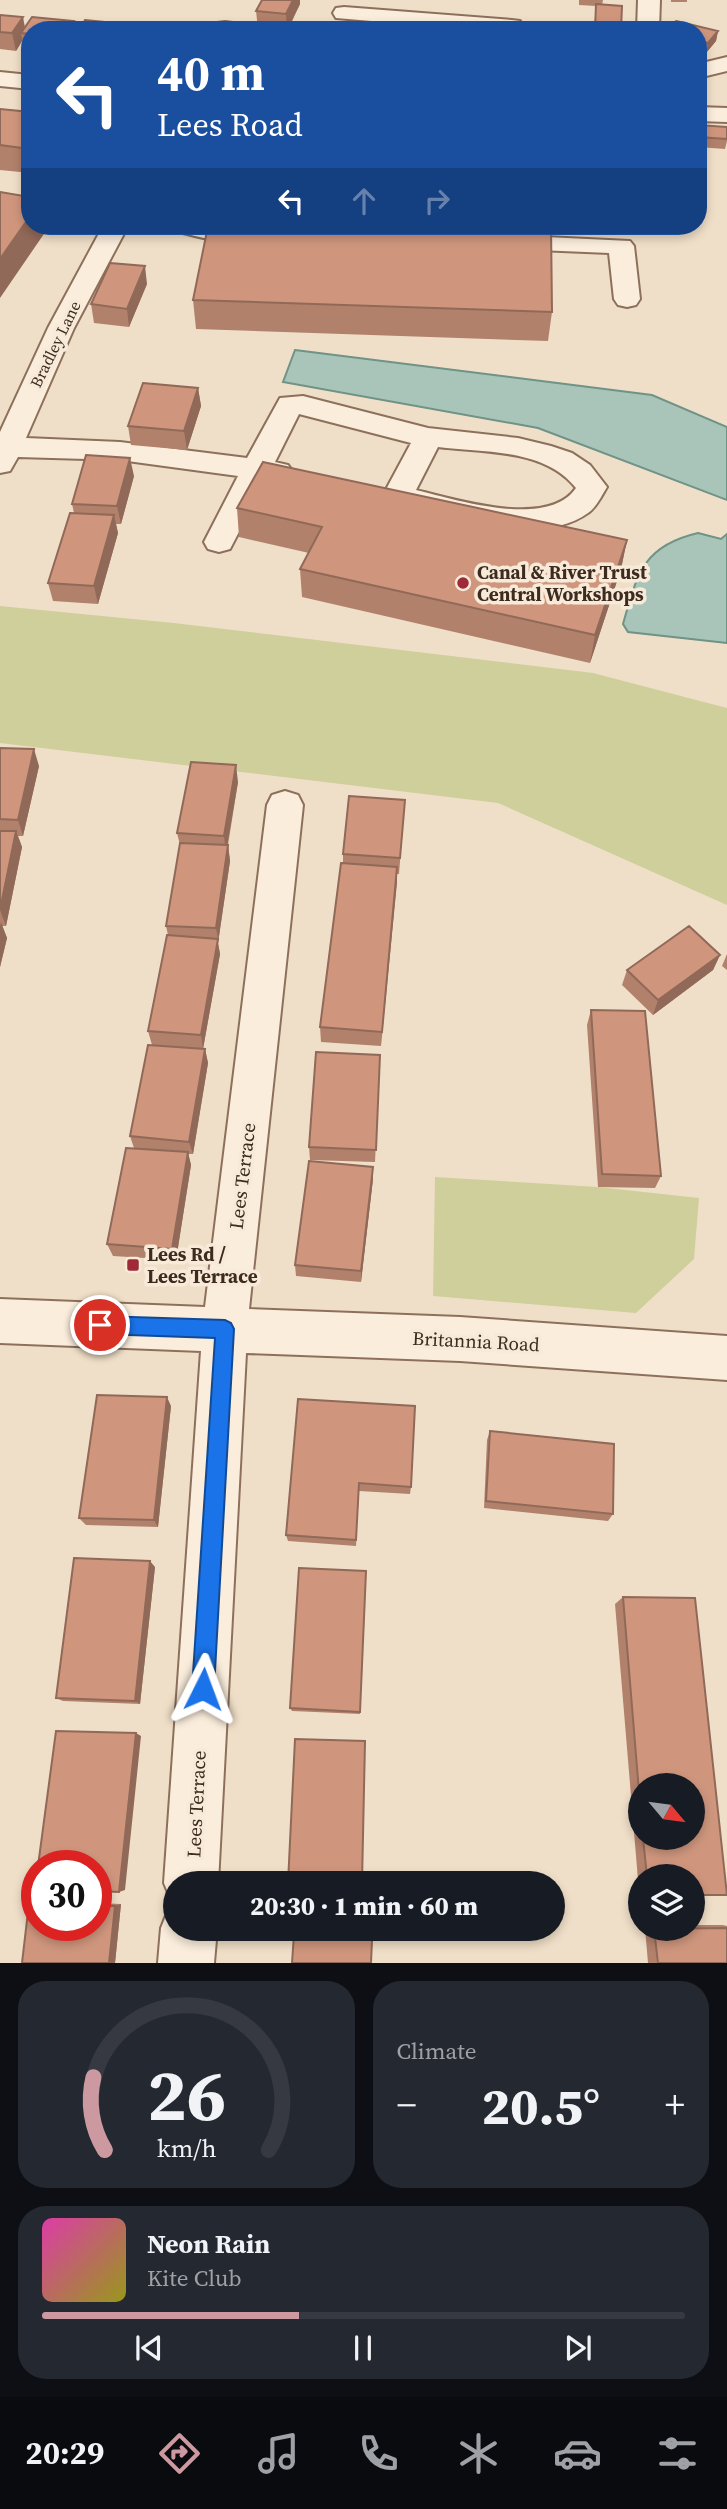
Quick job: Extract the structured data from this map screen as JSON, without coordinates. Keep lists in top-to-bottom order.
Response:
{
  "streets": {
    "street": ["Bradley Lane", "Lees Terrace", "Britannia Road"]
  },
  "crossings": [
    ["Lees Terrace", "Britannia Road"]
  ],
  "places": {
    "other": ["Canal & River Trust Central Workshops"],
    "transit": ["Lees Rd / Lees Terrace"]
  },
  "north": "bottom right",
  "page": {
    "turn": ["40 m", "Lees Road"],
    "limit": "30",
    "trip": "20:30 · 1 min · 60 m",
    "tile": "Climate",
    "heat": ["−", "20.5°", "+"],
    "song": ["Neon Rain", "Kite Club"],
    "tabs": "20:29",
    "gauge": ["26", "km/h"]
  }
}
